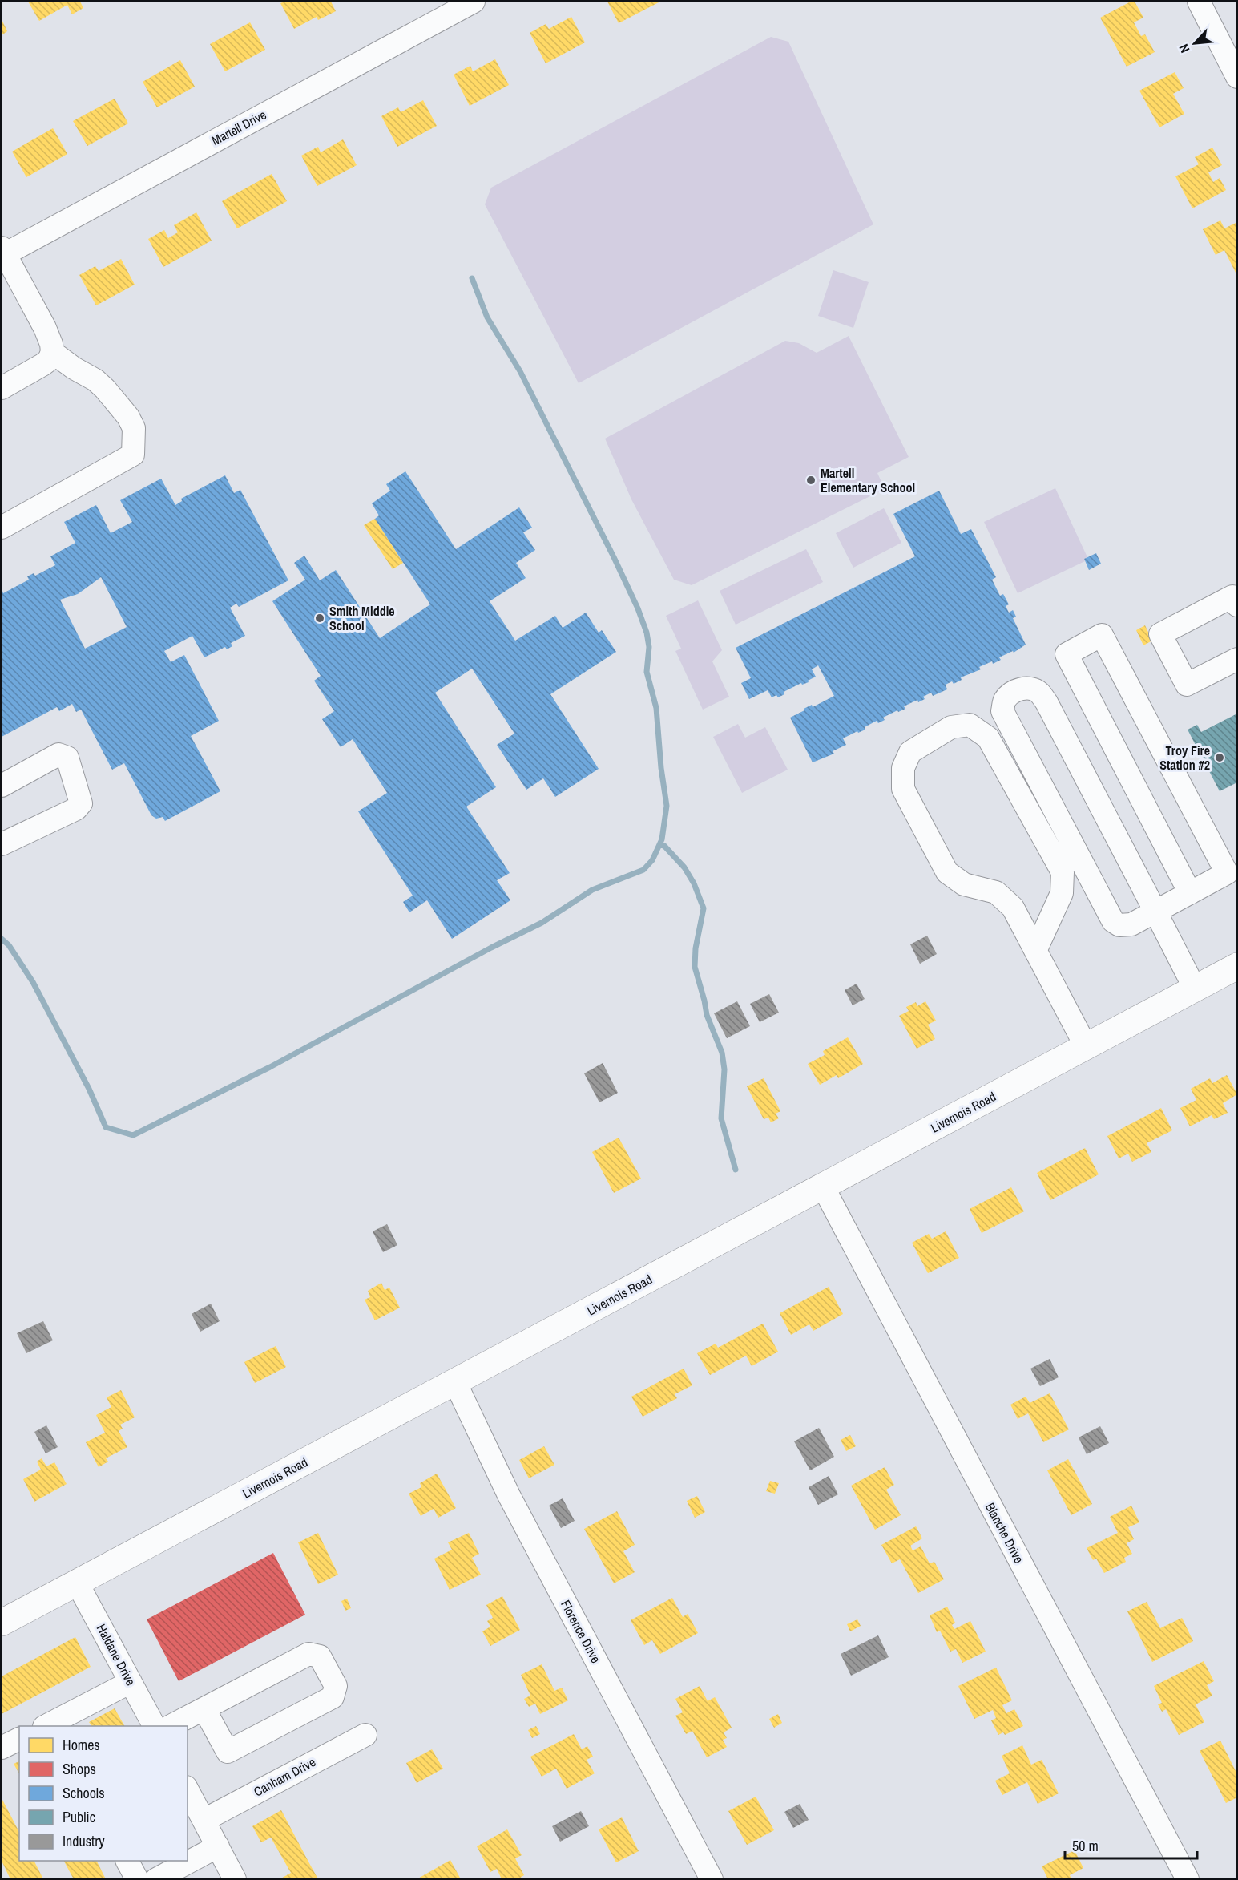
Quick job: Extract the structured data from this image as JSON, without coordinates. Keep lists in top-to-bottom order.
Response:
{
  "streets": {
    "main road": ["Livernois Road"],
    "street": [
      "Martell Drive",
      "Blanche Drive",
      "Florence Drive",
      "Haldane Drive",
      "Canham Drive"
    ]
  },
  "crossings": [
    ["Livernois Road", "Blanche Drive"],
    ["Livernois Road", "Florence Drive"],
    ["Livernois Road", "Haldane Drive"]
  ],
  "places": ["Martell Elementary School", "Smith Middle School", "Troy Fire Station #2"],
  "legend": [
    "Homes",
    "Shops",
    "Schools",
    "Public",
    "Industry"
  ],
  "scale_bar": "50 m",
  "north": "bottom left"
}
